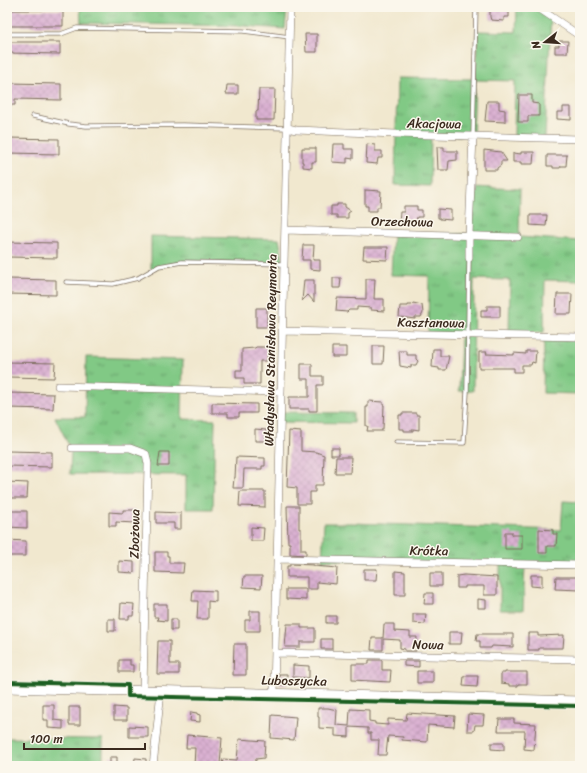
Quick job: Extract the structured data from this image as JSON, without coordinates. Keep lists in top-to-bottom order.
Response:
{
  "streets": {
    "street": [
      "Akacjowa",
      "Orzechowa",
      "Kasztanowa",
      "Władysława Stanisława Reymonta",
      "Zbożowa",
      "Krótka",
      "Nowa",
      "Luboszycka"
    ]
  },
  "crossings": [
    ["Akacjowa", "Władysława Stanisława Reymonta"],
    ["Orzechowa", "Władysława Stanisława Reymonta"],
    ["Kasztanowa", "Władysława Stanisława Reymonta"],
    ["Władysława Stanisława Reymonta", "Krótka"],
    ["Władysława Stanisława Reymonta", "Nowa"],
    ["Władysława Stanisława Reymonta", "Luboszycka"],
    ["Zbożowa", "Luboszycka"]
  ],
  "scale_bar": "100 m",
  "north": "left"
}
